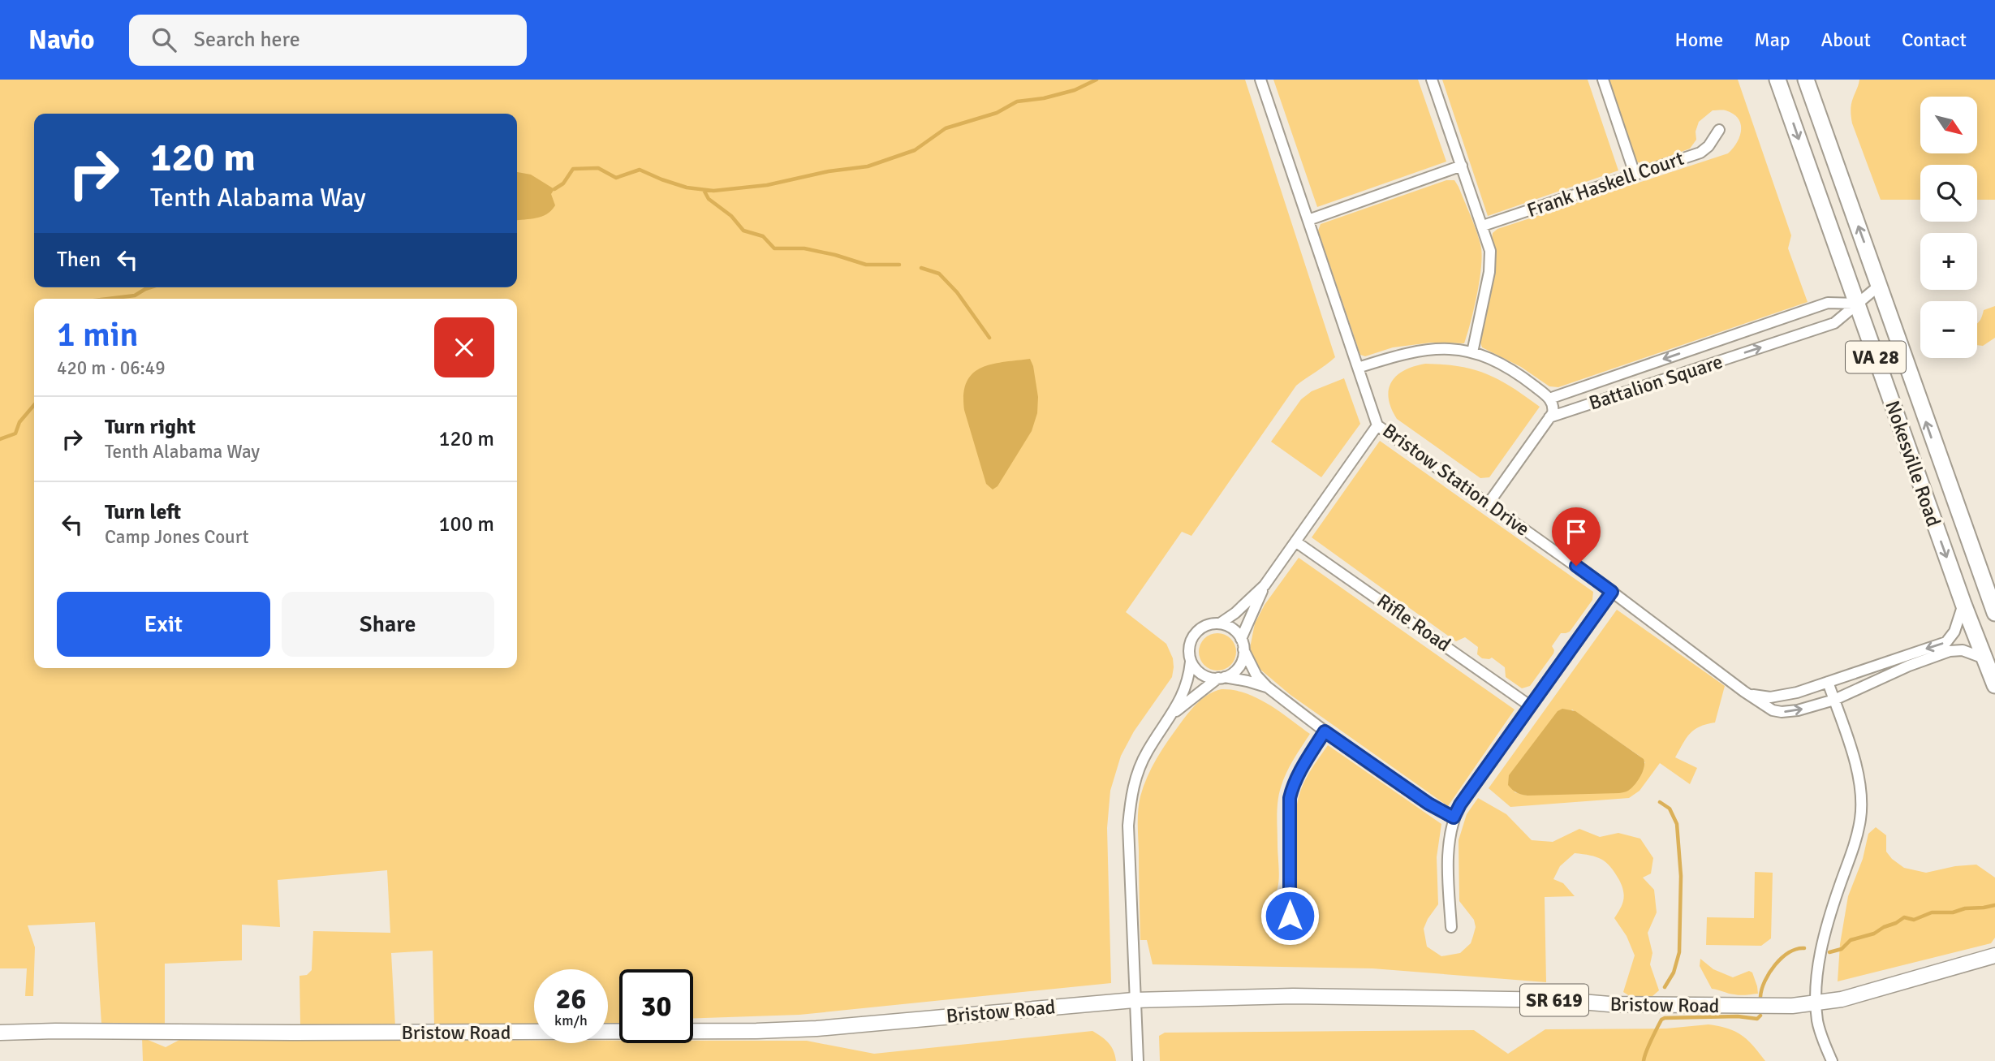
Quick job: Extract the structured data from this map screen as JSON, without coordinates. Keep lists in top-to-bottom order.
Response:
{
  "streets": {
    "highway": ["VA 28", "Nokesville Road"],
    "main road": ["SR 619", "Bristow Road"],
    "street": [
      "Frank Haskell Court",
      "Battalion Square",
      "Bristow Station Drive",
      "Rifle Road"
    ]
  },
  "crossings": [
    ["Battalion Square", "Nokesville Road"],
    ["Nokesville Road", "Bristow Station Drive"]
  ],
  "north": "bottom right",
  "page": {
    "header": "Navio",
    "search": "Search here",
    "nav": [
      "Home",
      "Map",
      "About",
      "Contact"
    ],
    "map_buttons": ["+", "−"],
    "turn": ["120 m", "Tenth Alabama Way"],
    "then": "Then",
    "heading": ["1 min", "420 m · 06:49"],
    "list": [
      {
        "name": "Turn right",
        "note": "Tenth Alabama Way",
        "value": "120 m"
      },
      {
        "name": "Turn left",
        "note": "Camp Jones Court",
        "value": "100 m"
      }
    ],
    "buttons": ["Exit", "Share"],
    "speed": "26 km/h",
    "limit": "30"
  }
}
